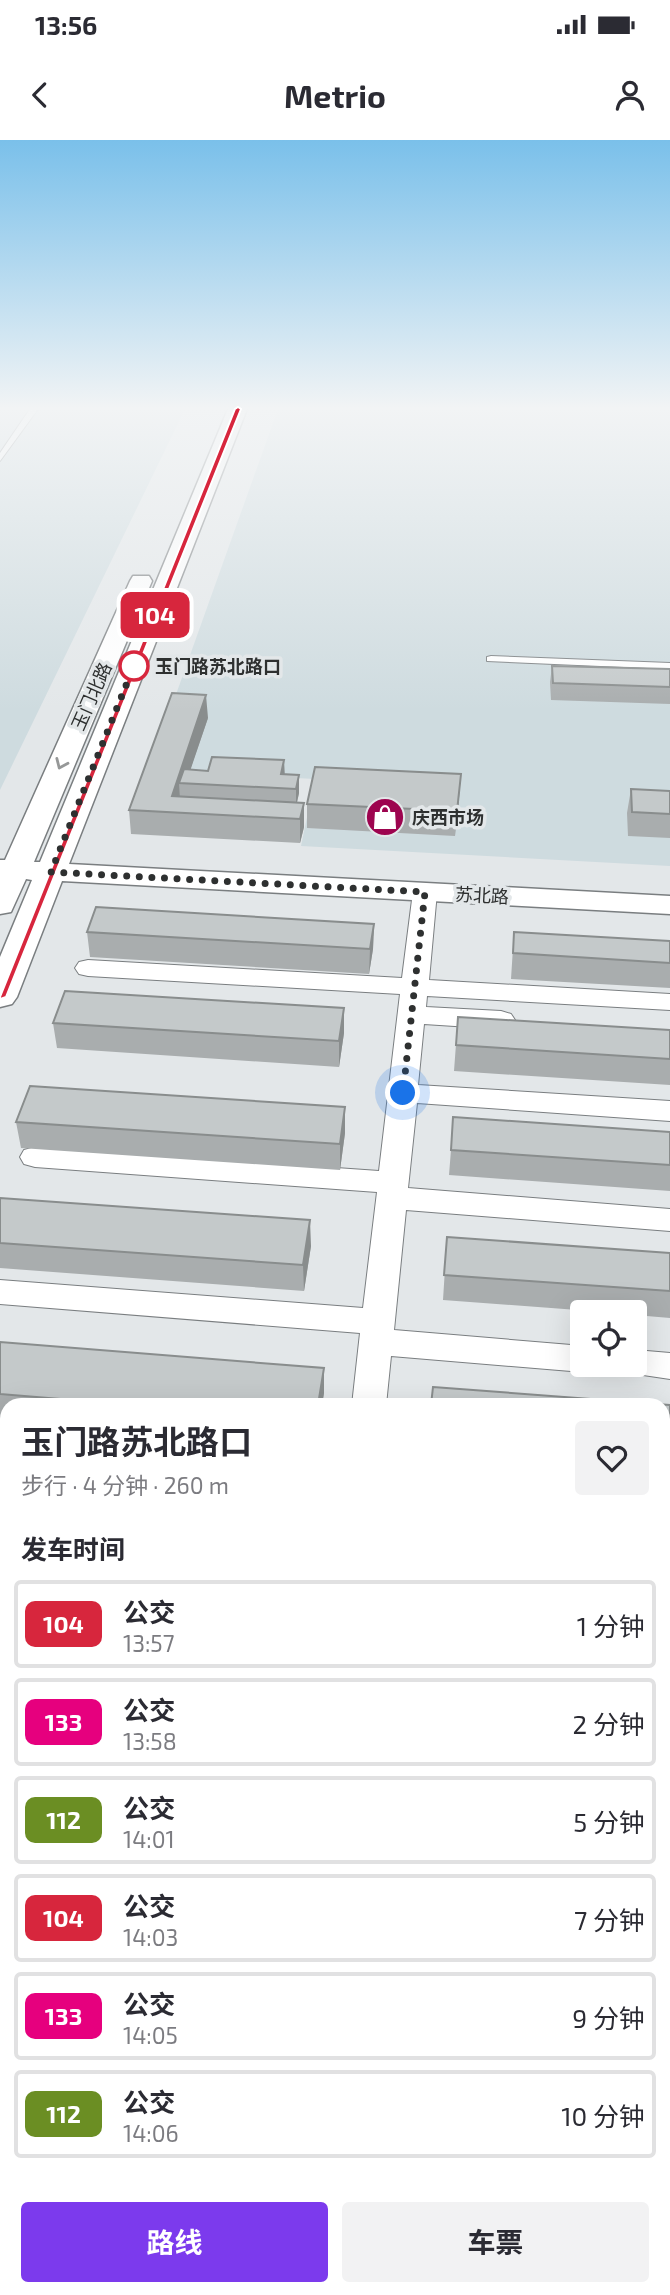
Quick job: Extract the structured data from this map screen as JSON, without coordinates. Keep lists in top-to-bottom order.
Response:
{
  "streets": {
    "street": ["玉门北路", "苏北路"]
  },
  "crossings": [
    ["玉门北路", "苏北路"]
  ],
  "places": {
    "other": ["玉门路苏北路口"],
    "shop": ["庆西市场"]
  },
  "lines": ["bus line 104"],
  "page": {
    "status": "13:56",
    "header": "Metrio",
    "on_map": "104",
    "heading": [
      ["玉门路苏北路口", "步行 · 4 分钟 · 260 m"],
      "发车时间"
    ],
    "list": [
      {
        "mark": "104",
        "name": "公交",
        "note": "13:57",
        "value": "1 分钟"
      },
      {
        "mark": "133",
        "name": "公交",
        "note": "13:58",
        "value": "2 分钟"
      },
      {
        "mark": "112",
        "name": "公交",
        "note": "14:01",
        "value": "5 分钟"
      },
      {
        "mark": "104",
        "name": "公交",
        "note": "14:03",
        "value": "7 分钟"
      },
      {
        "mark": "133",
        "name": "公交",
        "note": "14:05",
        "value": "9 分钟"
      },
      {
        "mark": "112",
        "name": "公交",
        "note": "14:06",
        "value": "10 分钟"
      }
    ],
    "buttons": ["路线", "车票"]
  }
}
